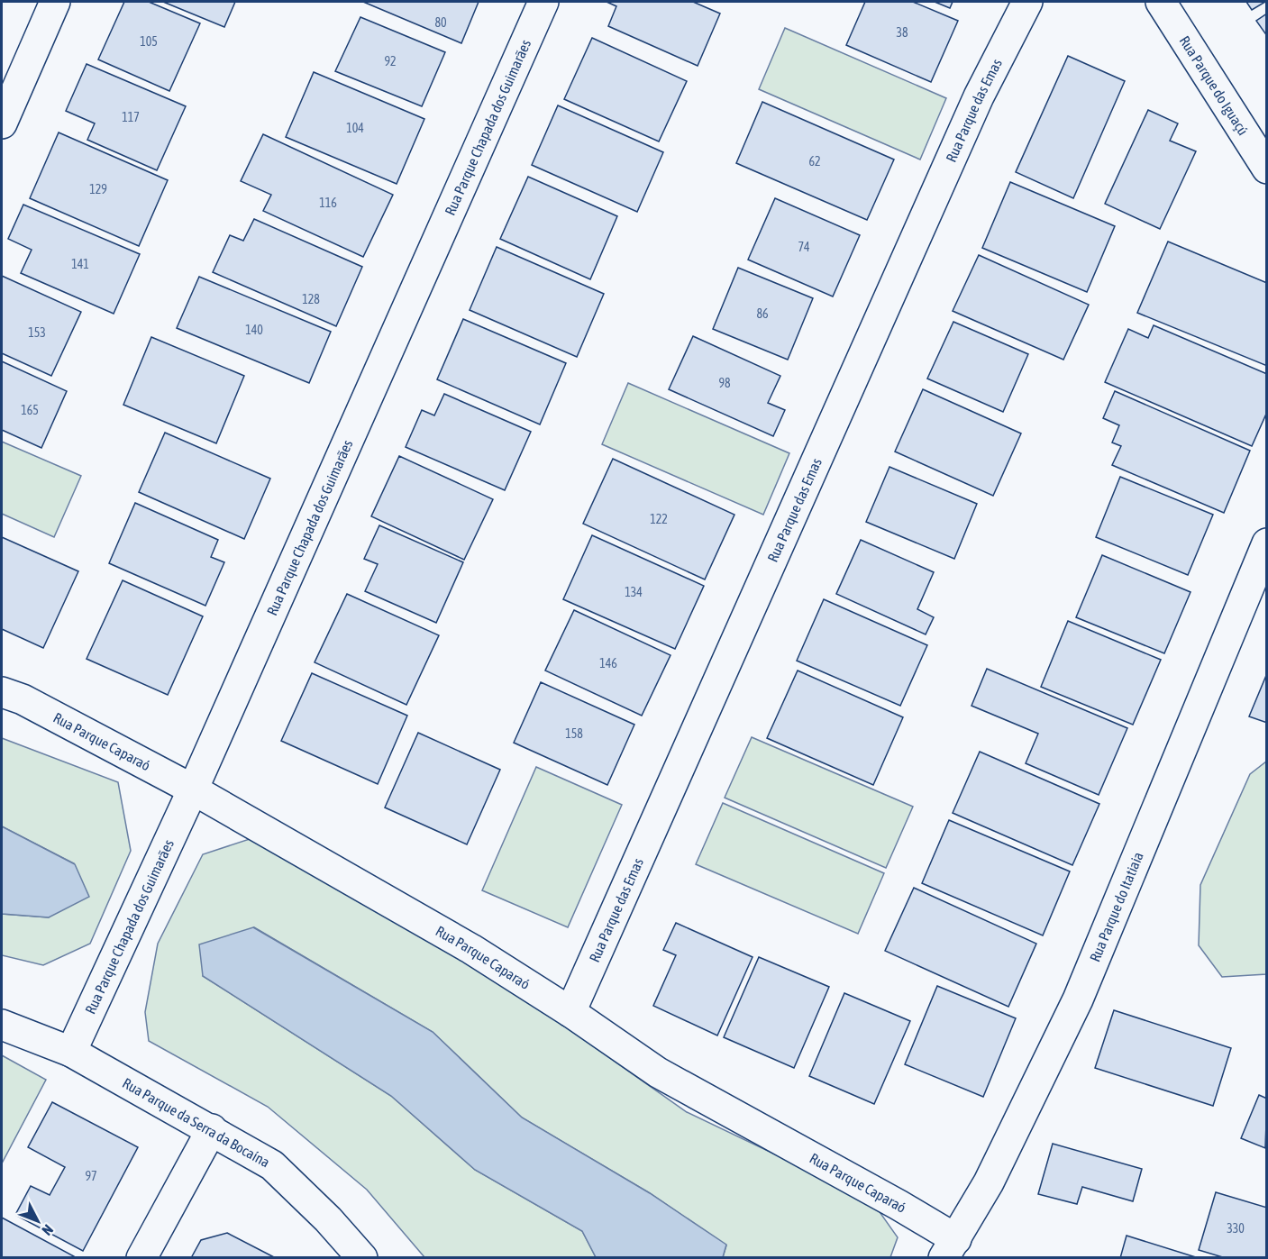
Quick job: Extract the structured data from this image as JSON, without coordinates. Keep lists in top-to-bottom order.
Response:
{
  "streets": {
    "street": [
      "Rua Parque do Iguaçú",
      "Rua Parque das Emas",
      "Rua Parque Chapada dos Guimarães",
      "Rua Parque Caparaó",
      "Rua Parque do Itatiaia",
      "Rua Parque da Serra da Bocaína"
    ]
  },
  "crossings": [
    ["Rua Parque das Emas", "Rua Parque Caparaó"],
    ["Rua Parque Chapada dos Guimarães", "Rua Parque Caparaó"],
    ["Rua Parque Chapada dos Guimarães", "Rua Parque da Serra da Bocaína"],
    ["Rua Parque Caparaó", "Rua Parque do Itatiaia"]
  ],
  "house_numbers": [
    "80",
    "38",
    "105",
    "92",
    "117",
    "104",
    "62",
    "129",
    "116",
    "74",
    "141",
    "128",
    "86",
    "140",
    "153",
    "98",
    "165",
    "122",
    "134",
    "146",
    "158",
    "97",
    "330"
  ],
  "north": "bottom right"
}
